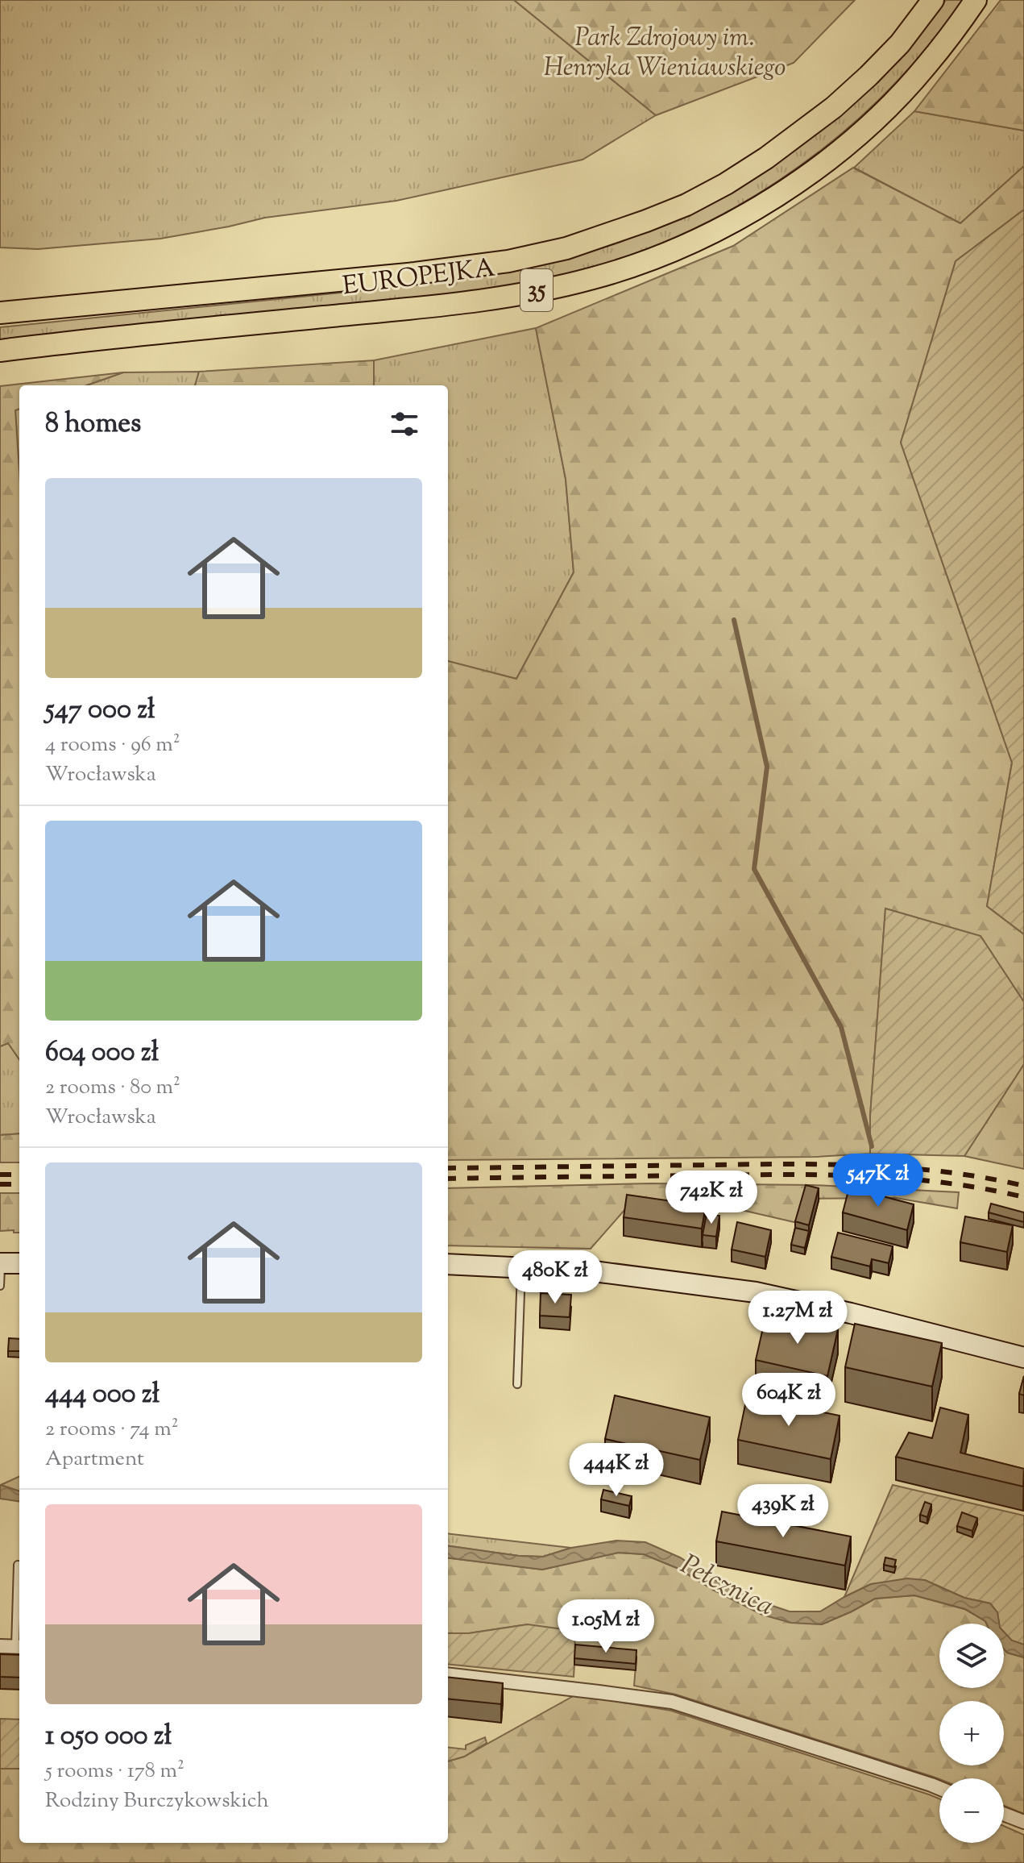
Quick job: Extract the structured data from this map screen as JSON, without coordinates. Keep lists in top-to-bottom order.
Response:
{
  "streets": {
    "main road": ["EUROPEJKA", "35"]
  },
  "water": ["Pełcznica"],
  "parks": ["Park Zdrojowy im. Henryka Wieniawskiego"],
  "page": {
    "heading": "8 homes",
    "list": [
      {
        "name": "547 000 zł",
        "note": "4 rooms · 96 m² · Wrocławska"
      },
      {
        "name": "604 000 zł",
        "note": "2 rooms · 80 m² · Wrocławska"
      },
      {
        "name": "444 000 zł",
        "note": "2 rooms · 74 m² · Apartment"
      },
      {
        "name": "1 050 000 zł",
        "note": "5 rooms · 178 m² · Rodziny Burczykowskich"
      }
    ],
    "price": [
      "547K zł",
      "742K zł",
      "480K zł",
      "1.27M zł",
      "604K zł",
      "444K zł",
      "439K zł",
      "1.05M zł"
    ],
    "map_buttons": ["+", "−"]
  }
}
